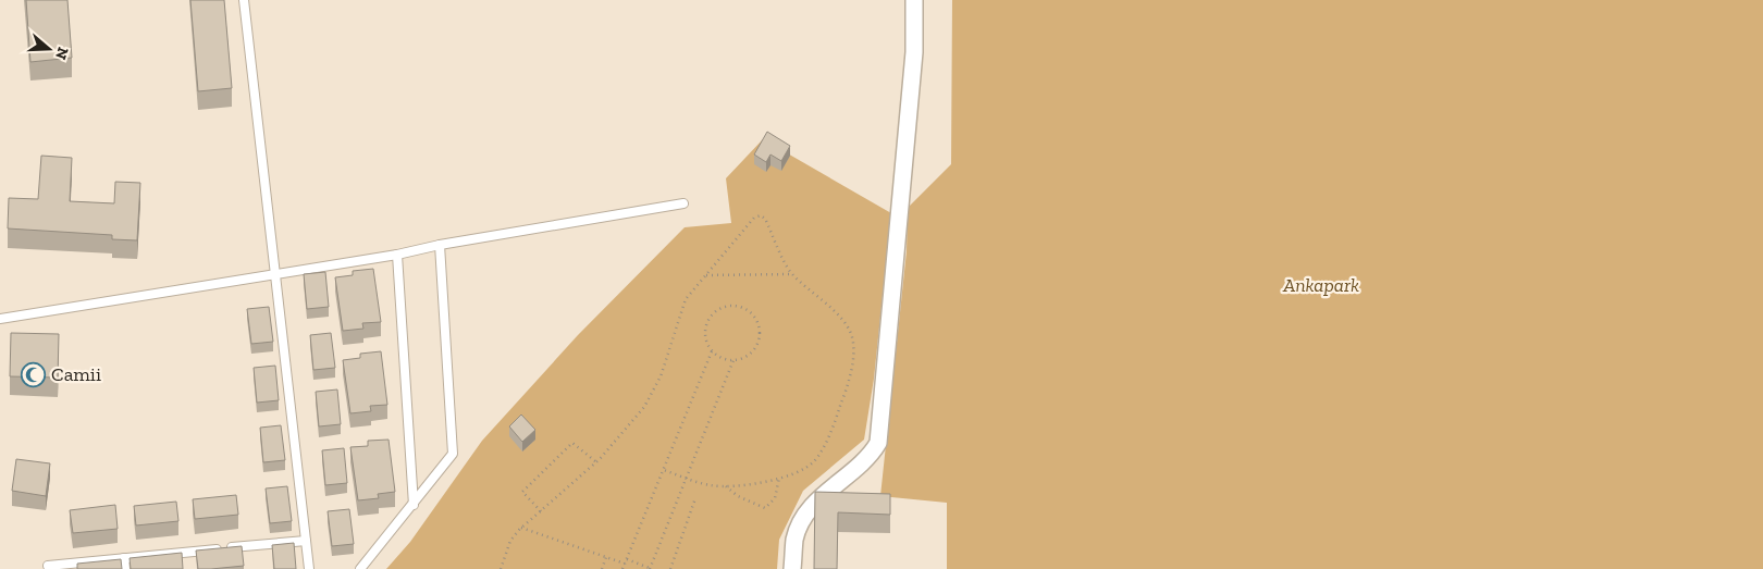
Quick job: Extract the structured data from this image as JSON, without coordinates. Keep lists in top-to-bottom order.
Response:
{
  "parks": ["Ankapark"],
  "places": {
    "mosque": ["Camii"]
  },
  "north": "right"
}
